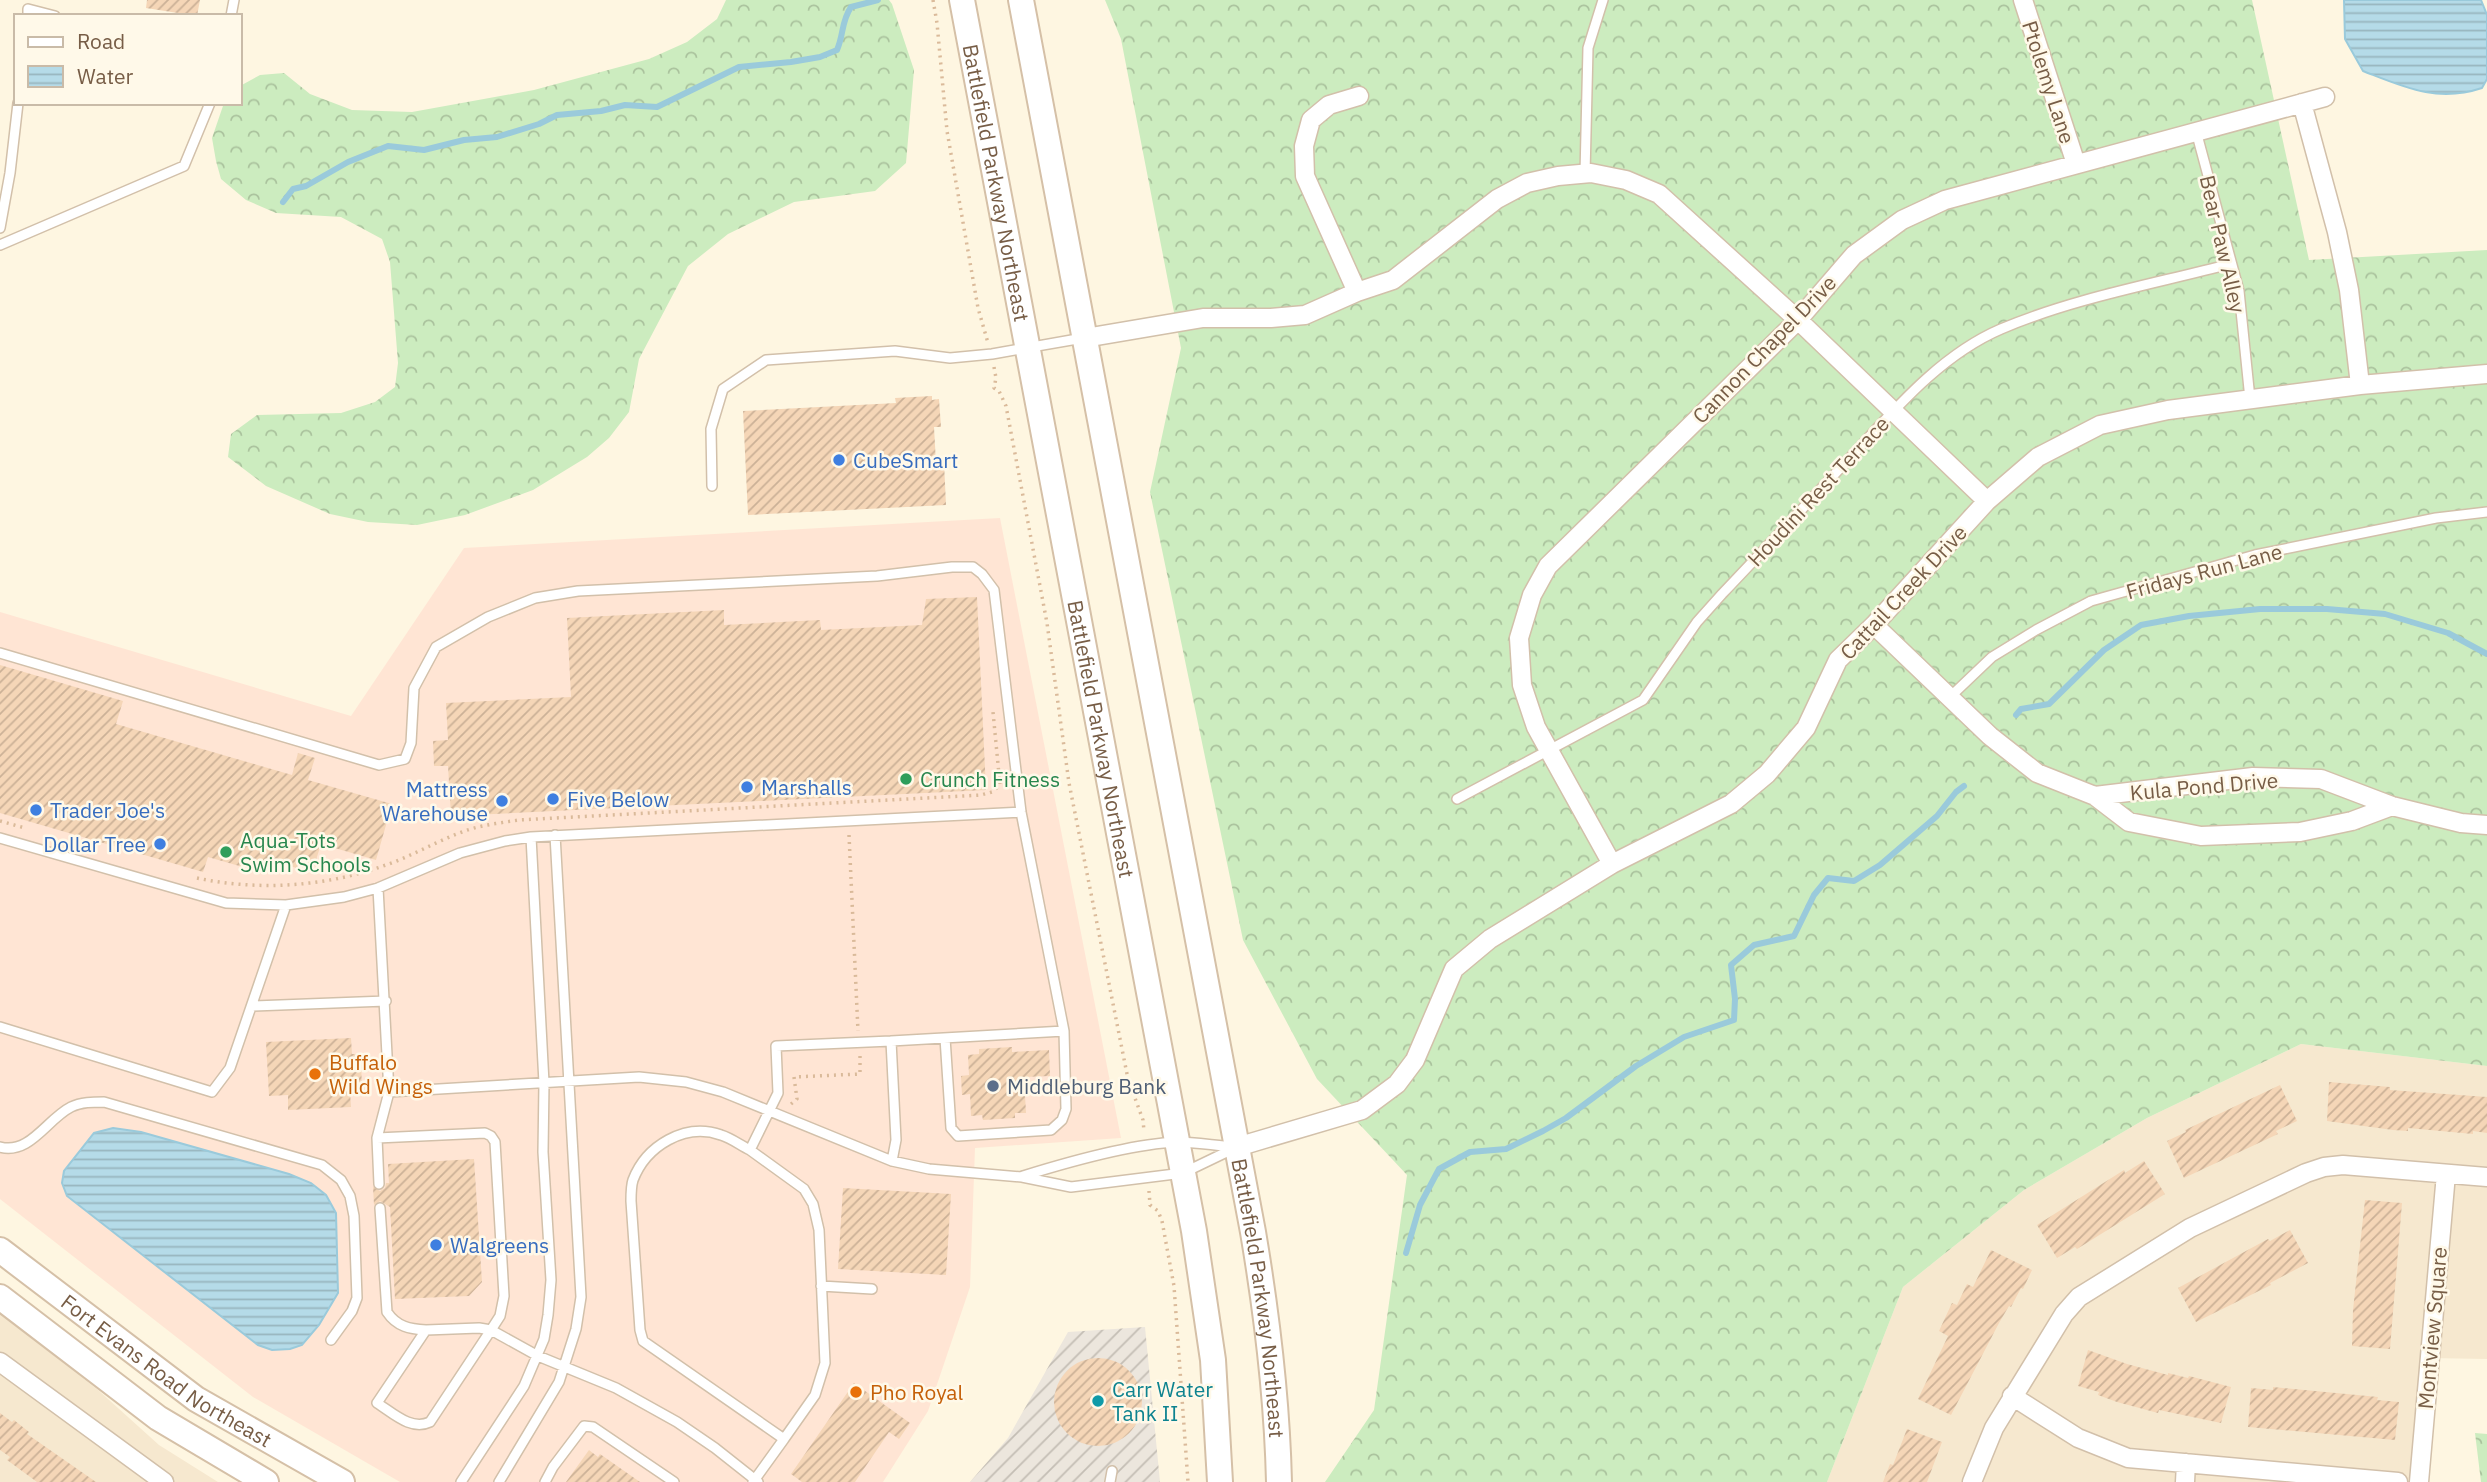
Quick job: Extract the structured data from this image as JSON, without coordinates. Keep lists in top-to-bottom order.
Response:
{
  "streets": {
    "main road": ["Battlefield Parkway Northeast", "Fort Evans Road Northeast"],
    "street": [
      "Ptolemy Lane",
      "Cannon Chapel Drive",
      "Cattail Creek Drive",
      "Kula Pond Drive",
      "Montview Square"
    ],
    "lane": ["Bear Paw Alley", "Houdini Rest Terrace", "Fridays Run Lane"]
  },
  "crossings": [
    ["Ptolemy Lane", "Cannon Chapel Drive"],
    ["Battlefield Parkway Northeast", "Cattail Creek Drive"],
    ["Bear Paw Alley", "Cannon Chapel Drive"],
    ["Bear Paw Alley", "Houdini Rest Terrace"],
    ["Bear Paw Alley", "Cattail Creek Drive"],
    ["Cannon Chapel Drive", "Houdini Rest Terrace"],
    ["Cannon Chapel Drive", "Cattail Creek Drive"],
    ["Fridays Run Lane", "Kula Pond Drive"],
    ["Cattail Creek Drive", "Kula Pond Drive"]
  ],
  "places": [
    "CubeSmart",
    "Crunch Fitness",
    "Marshalls",
    "Five Below",
    "Mattress Warehouse",
    "Trader Joe's",
    "Dollar Tree",
    "Aqua-Tots Swim Schools",
    "Buffalo Wild Wings",
    "Middleburg Bank",
    "Walgreens",
    "Pho Royal",
    "Carr Water Tank II"
  ],
  "legend": ["Road", "Water"]
}
